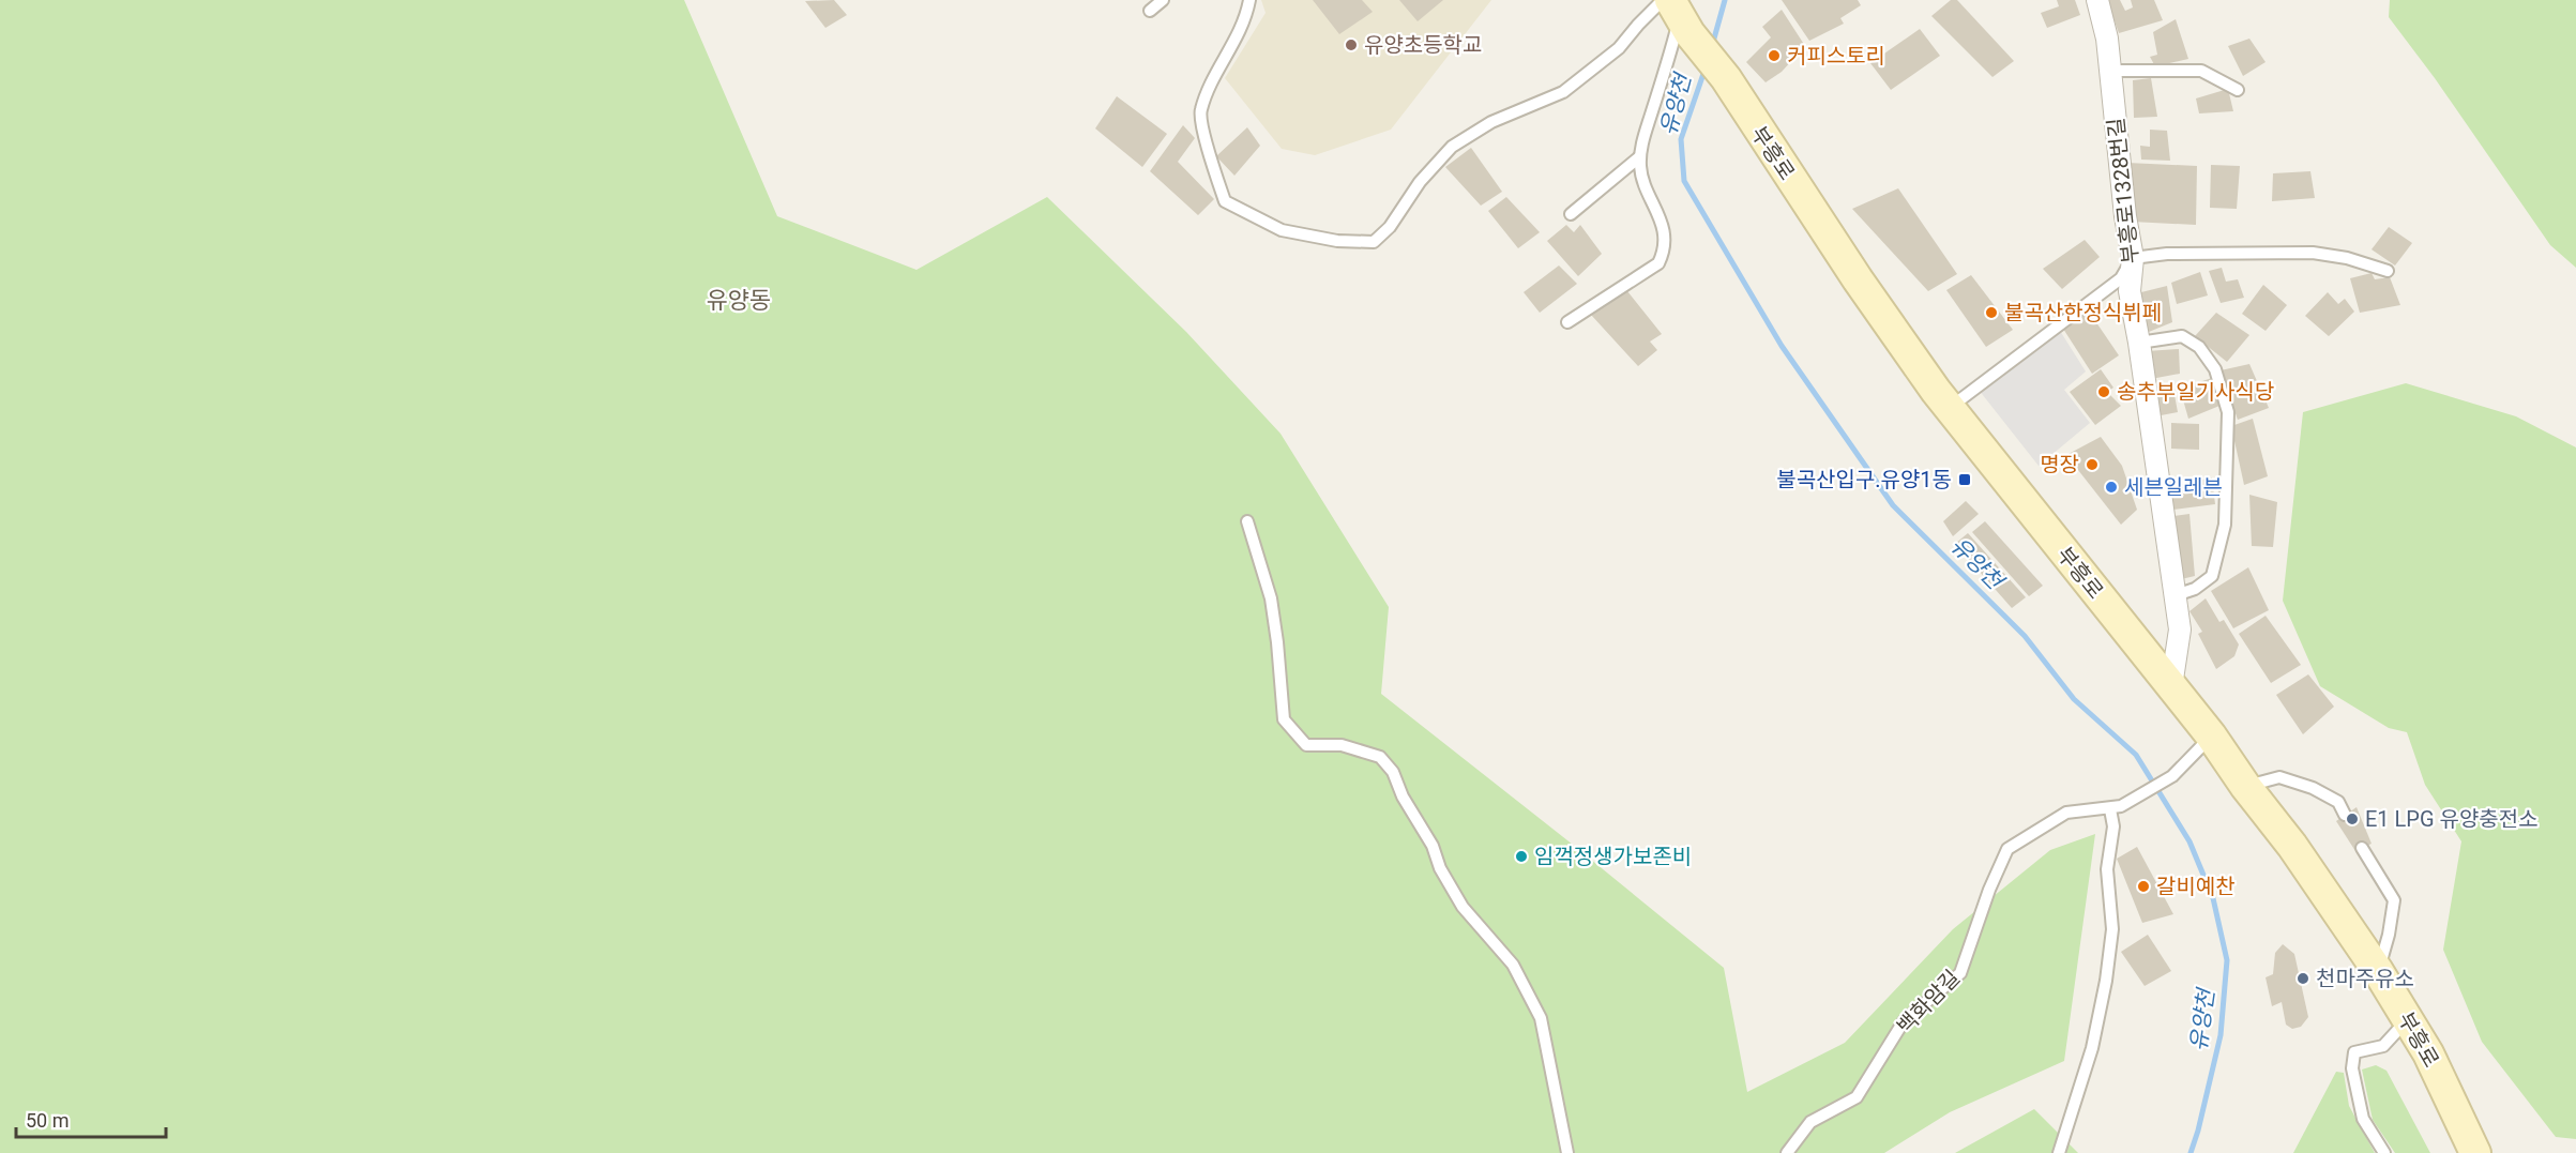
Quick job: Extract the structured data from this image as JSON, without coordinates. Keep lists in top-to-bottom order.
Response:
{
  "streets": {
    "main road": ["부흥로"],
    "street": ["부흥로1328번길"],
    "lane": ["백화암길"]
  },
  "crossings": [
    ["부흥로", "부흥로1328번길"]
  ],
  "districts": ["유양동"],
  "water": ["유양천"],
  "places": {
    "other": [
      "유양초등학교",
      "커피스토리",
      "불곡산한정식뷔페",
      "송추부일기사식당",
      "명장",
      "세븐일레븐",
      "E1 LPG 유양충전소",
      "임꺽정생가보존비",
      "갈비예찬",
      "천마주유소"
    ],
    "transit": ["불곡산입구.유양1동"]
  },
  "scale_bar": "50 m"
}
